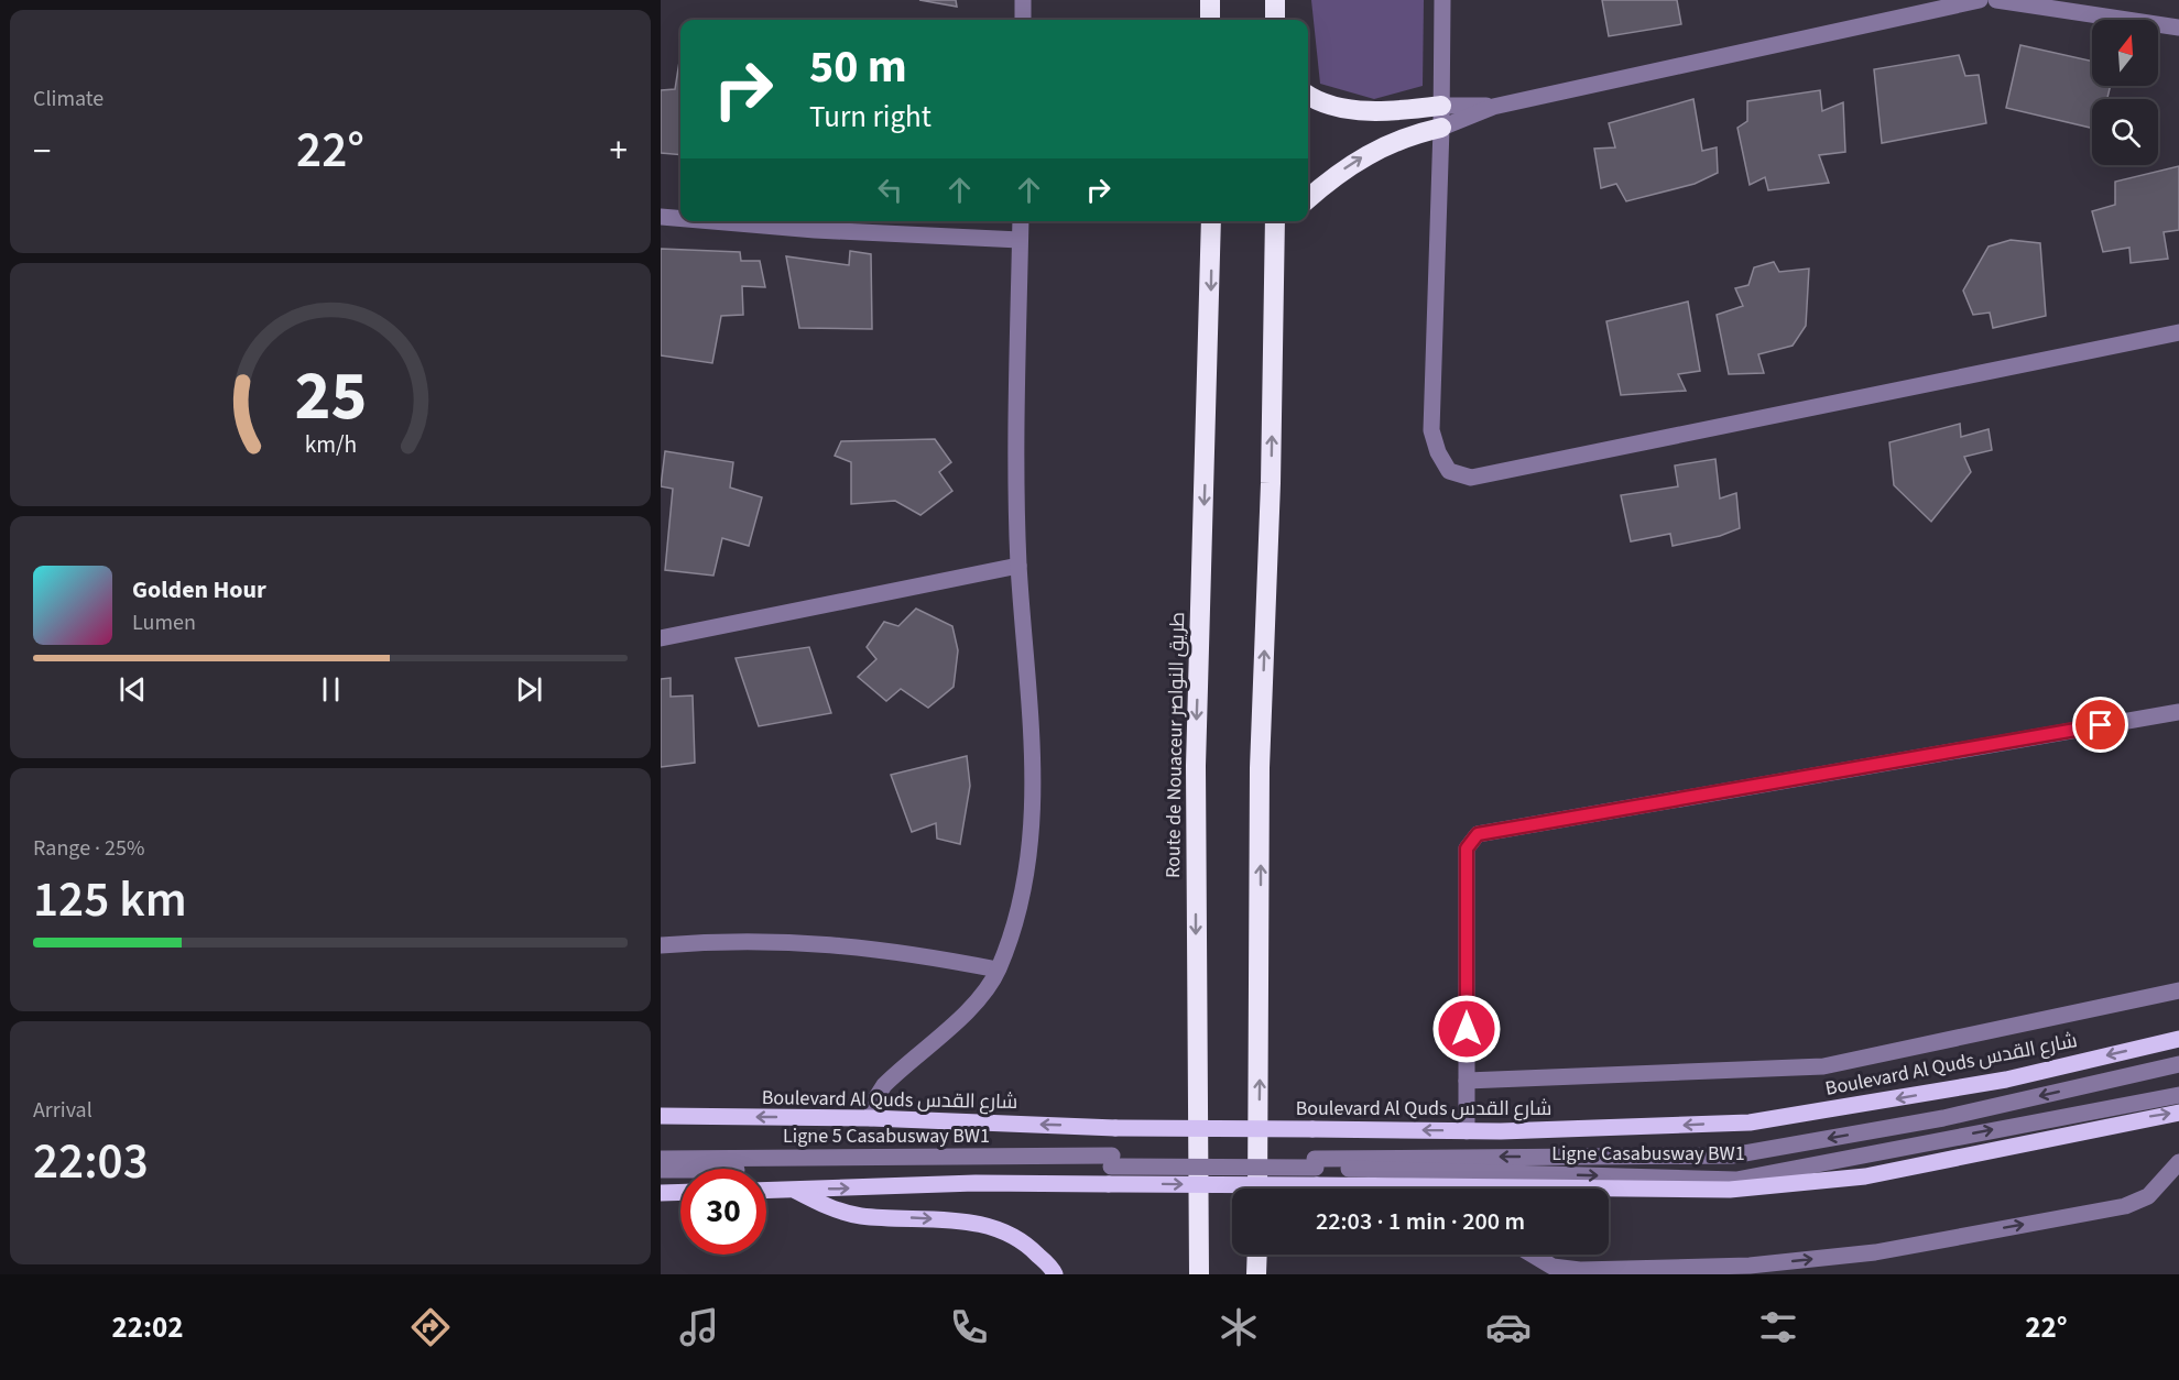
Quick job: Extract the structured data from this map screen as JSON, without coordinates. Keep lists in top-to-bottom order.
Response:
{
  "streets": {
    "highway": ["Route de Nouaceur طريق النواصر"],
    "main road": ["Boulevard Al Quds شارع القدس"],
    "street": ["Ligne 5 Casabusway BW1", "Ligne Casabusway BW1"]
  },
  "crossings": [
    ["Ligne 5 Casabusway BW1", "Ligne Casabusway BW1"]
  ],
  "north": "top",
  "page": {
    "tile": [
      "Climate",
      ["Range · 25%", "125 km"],
      ["Arrival", "22:03"]
    ],
    "turn": ["50 m", "Turn right"],
    "heat": ["−", "22°", "+"],
    "song": ["Golden Hour", "Lumen"],
    "limit": "30",
    "trip": "22:03 · 1 min · 200 m",
    "tabs": ["22:02", "22°"],
    "gauge": ["25", "km/h"]
  }
}
